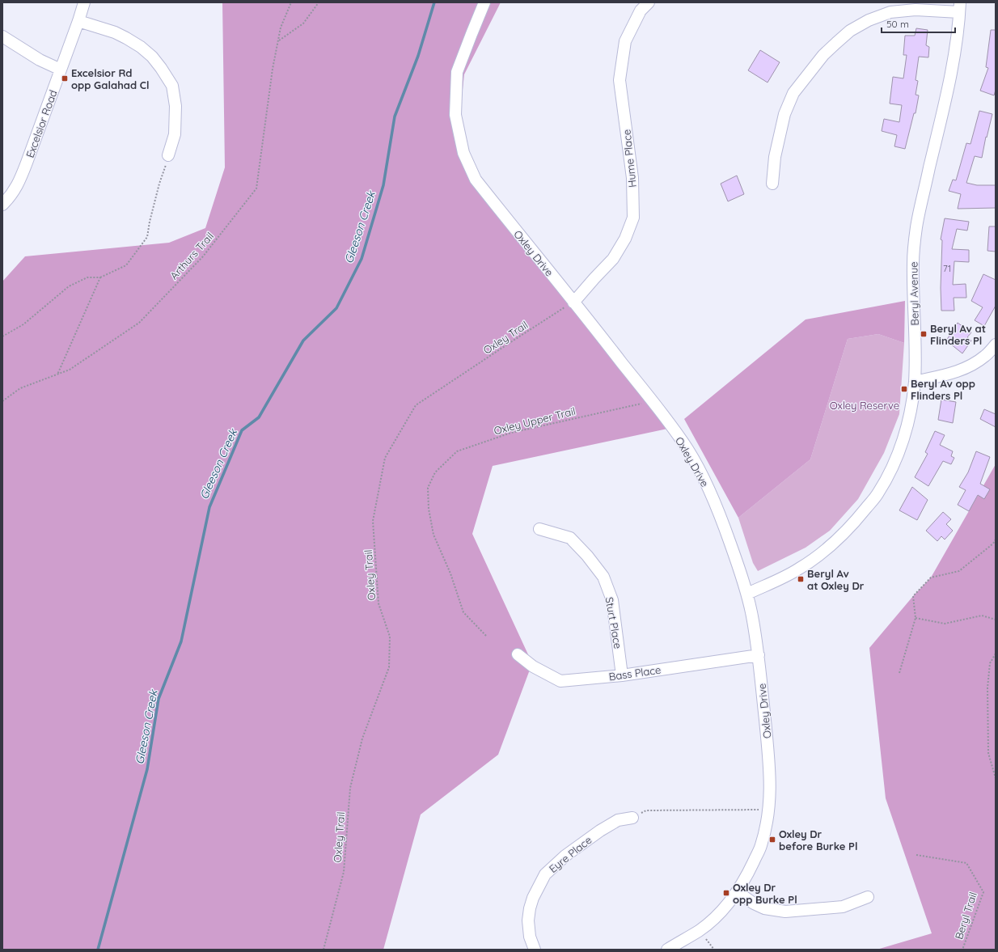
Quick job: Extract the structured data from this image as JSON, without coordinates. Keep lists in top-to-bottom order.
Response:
{
  "streets": {
    "street": [
      "Excelsior Road",
      "Hume Place",
      "Oxley Drive",
      "Beryl Avenue",
      "Sturt Place",
      "Bass Place",
      "Eyre Place"
    ],
    "path": [
      "Arthurs Trail",
      "Oxley Trail",
      "Oxley Upper Trail",
      "Beryl Trail"
    ]
  },
  "crossings": [
    ["Hume Place", "Oxley Drive"],
    ["Hume Place", "Oxley Trail"],
    ["Oxley Drive", "Beryl Avenue"],
    ["Oxley Drive", "Oxley Trail"],
    ["Oxley Drive", "Oxley Upper Trail"],
    ["Oxley Drive", "Bass Place"],
    ["Sturt Place", "Bass Place"]
  ],
  "water": ["Gleeson Creek"],
  "parks": ["Oxley Reserve"],
  "places": {
    "transit": [
      "Excelsior Rd opp Galahad Cl",
      "Beryl Av at Flinders Pl",
      "Beryl Av opp Flinders Pl",
      "Beryl Av at Oxley Dr",
      "Oxley Dr before Burke Pl",
      "Oxley Dr opp Burke Pl"
    ]
  },
  "house_numbers": ["71"],
  "scale_bar": "50 m"
}
